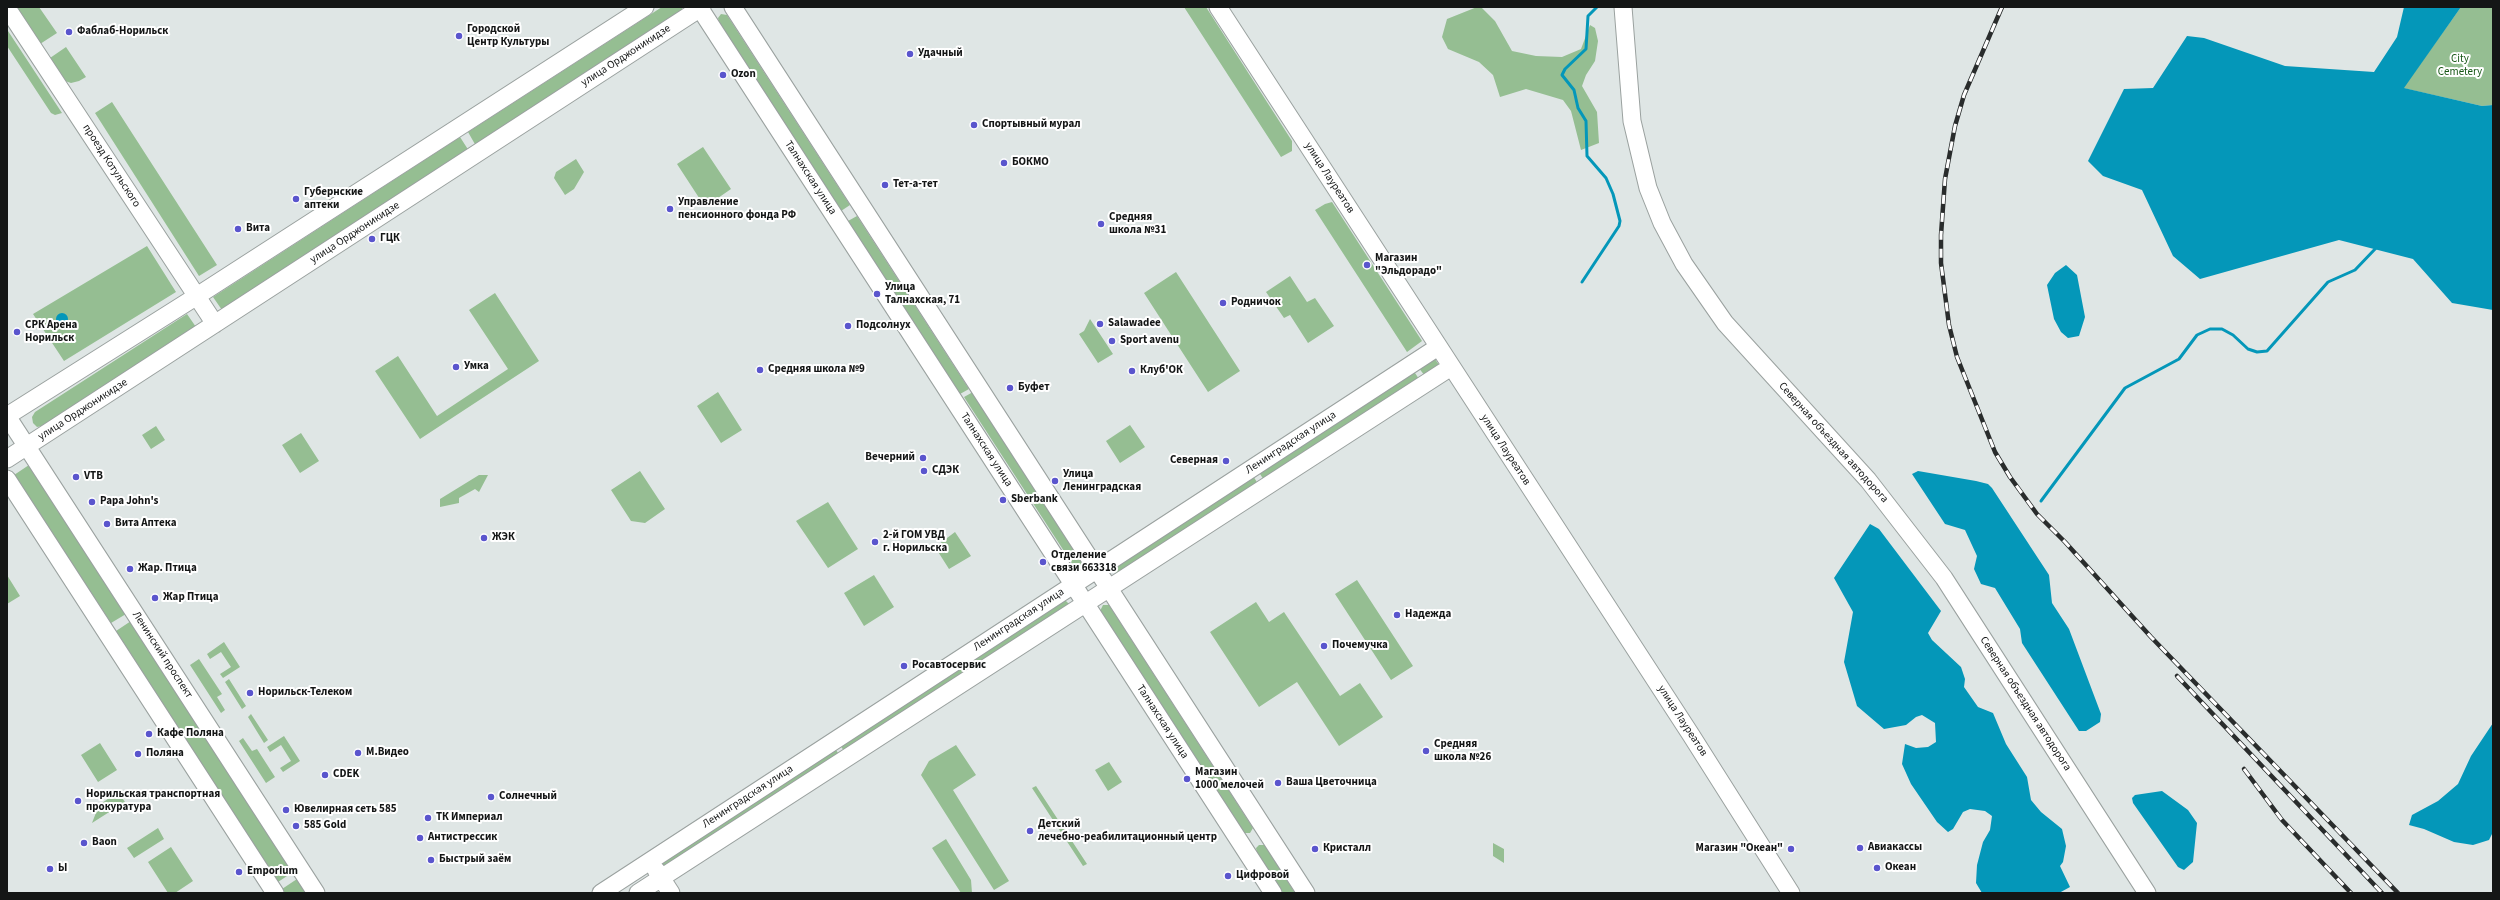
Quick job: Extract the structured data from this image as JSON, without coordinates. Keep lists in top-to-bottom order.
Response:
{
  "streets": {
    "street": [
      "улица Орджоникидзе",
      "проезд Котульского",
      "Талнахская улица",
      "улица Лауреатов",
      "Ленинградская улица",
      "Северная объездная автодорога",
      "Ленинский проспект"
    ]
  },
  "crossings": [
    ["улица Орджоникидзе", "проезд Котульского"],
    ["улица Орджоникидзе", "Талнахская улица"],
    ["улица Орджоникидзе", "Ленинский проспект"],
    ["Талнахская улица", "Ленинградская улица"],
    ["улица Лауреатов", "Ленинградская улица"]
  ],
  "parks": ["City Cemetery"],
  "places": [
    "Фаблаб-Норильск",
    "Городской Центр Культуры",
    "Удачный",
    "Ozon",
    "Спортывный мурал",
    "БОКМО",
    "Тет-а-тет",
    "Губернские аптеки",
    "Управление пенсионного фонда РФ",
    "Средняя школа №31",
    "Вита",
    "ГЦК",
    "Магазин \"Эльдорадо\"",
    "Улица Талнахская, 71",
    "Родничок",
    "Salawadee",
    "Подсолнух",
    "СРК Арена Норильск",
    "Sport avenu",
    "Умка",
    "Средняя школа №9",
    "Клуб'ОК",
    "Буфет",
    "Вечерний",
    "Северная",
    "СДЭК",
    "VTB",
    "Улица Ленинградская",
    "Sberbank",
    "Papa John's",
    "Вита Аптека",
    "ЖЭК",
    "2-й ГОМ УВД г. Норильска",
    "Отделение связи 663318",
    "Жар. Птица",
    "Жар Птица",
    "Надежда",
    "Почемучка",
    "Росавтосервис",
    "Норильск-Телеком",
    "Кафе Поляна",
    "Средняя школа №26",
    "М.Видео",
    "Поляна",
    "CDEK",
    "Магазин 1000 мелочей",
    "Ваша Цветочница",
    "Солнечный",
    "Норильская транспортная прокуратура",
    "Ювелирная сеть 585",
    "ТК Империал",
    "585 Gold",
    "Детский лечебно-реабилитационный центр",
    "Антистрессик",
    "Baon",
    "Авиакассы",
    "Кристалл",
    "Магазин \"Океан\"",
    "Быстрый заём",
    "Океан",
    "Ы",
    "Emporium",
    "Цифровой"
  ]
}
